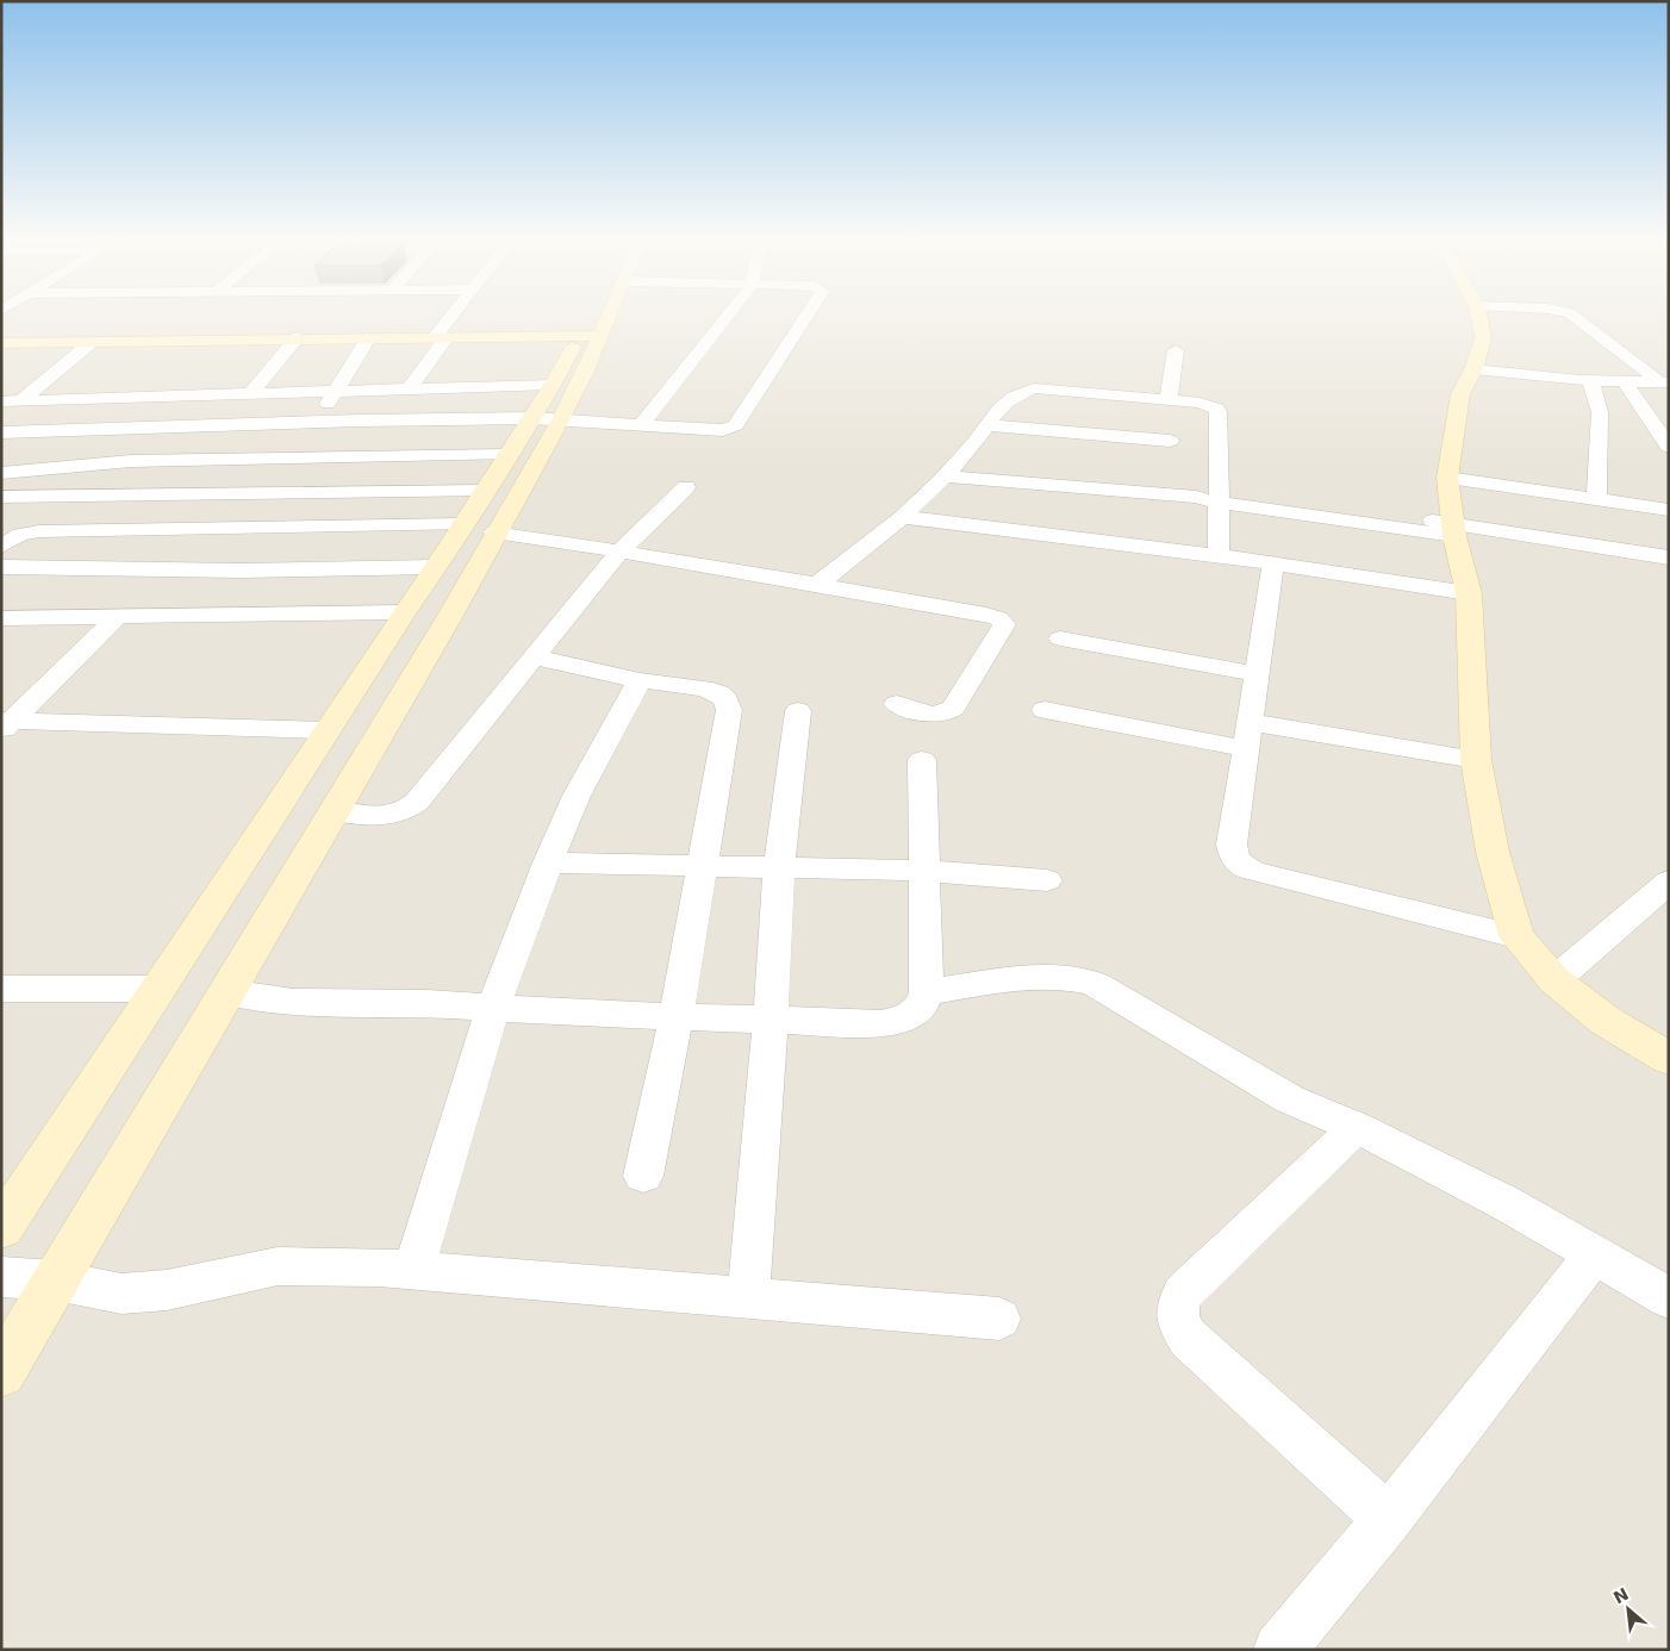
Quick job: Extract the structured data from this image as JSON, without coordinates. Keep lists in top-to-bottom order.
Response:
{
  "north": "top left"
}
